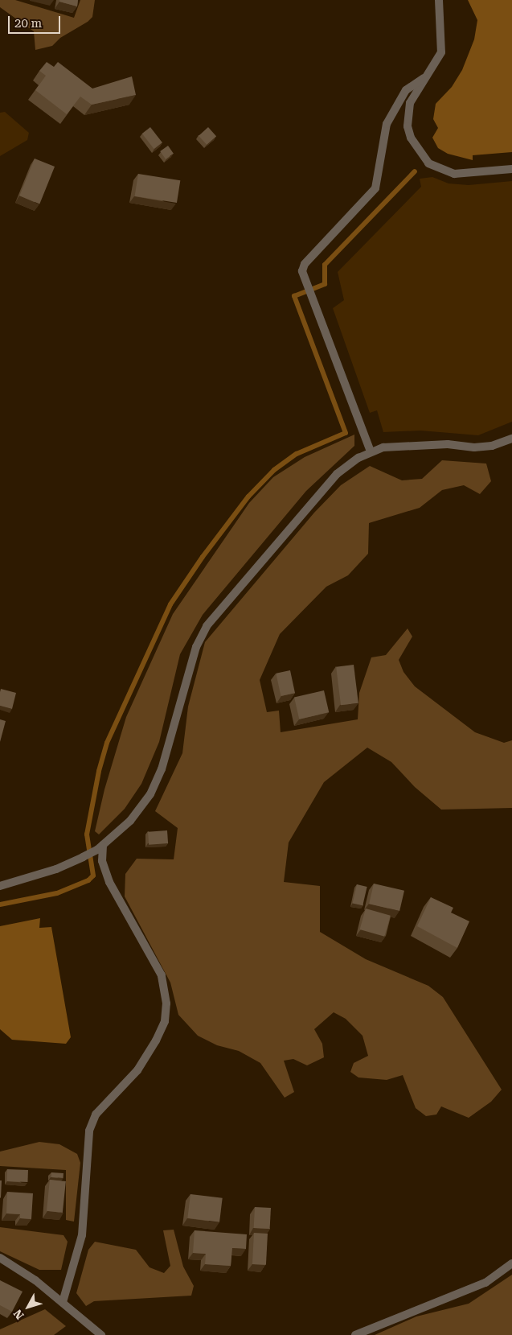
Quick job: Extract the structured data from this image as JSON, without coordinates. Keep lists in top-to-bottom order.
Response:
{
  "scale_bar": "20 m",
  "north": "bottom left"
}
